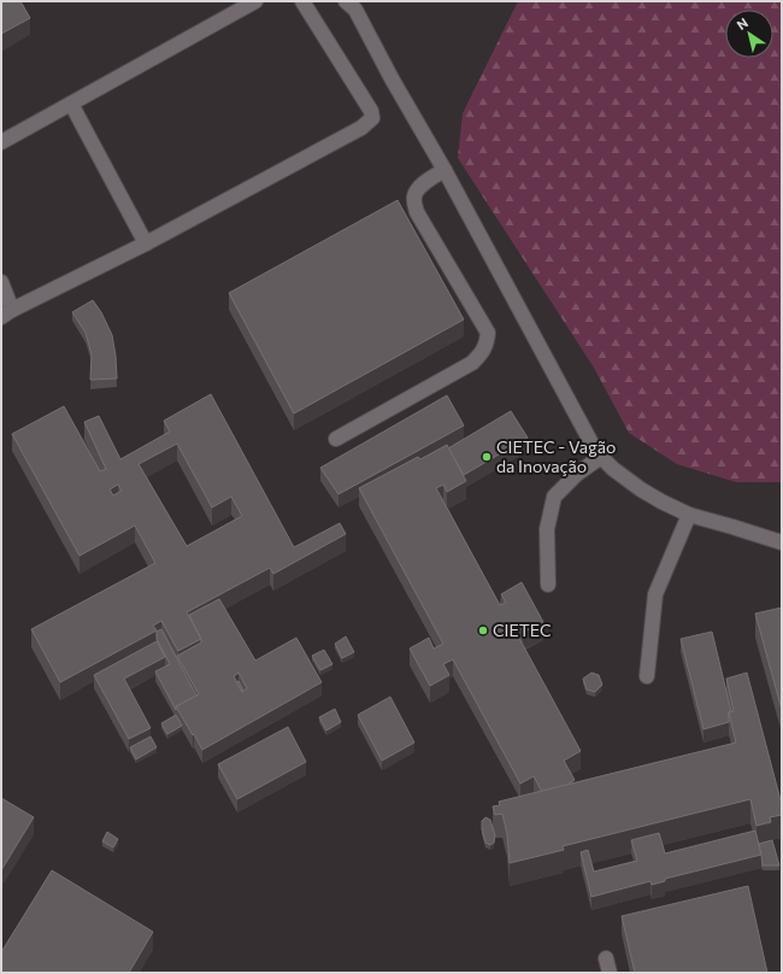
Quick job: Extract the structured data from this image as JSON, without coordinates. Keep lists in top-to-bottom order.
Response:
{
  "places": ["CIETEC - Vagão da Inovação", "CIETEC"],
  "north": "top left"
}
